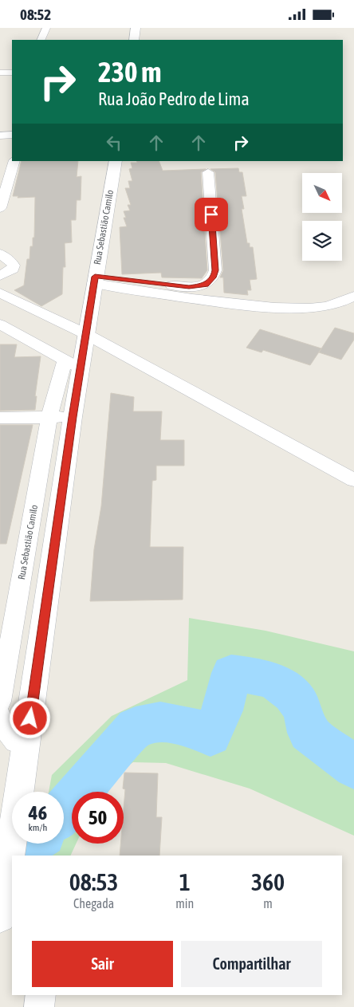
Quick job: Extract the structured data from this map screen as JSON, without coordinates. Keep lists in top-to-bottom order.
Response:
{
  "streets": {
    "main road": ["Rua Sebastião Camilo"]
  },
  "north": "bottom right",
  "page": {
    "status": "08:52",
    "turn": ["230 m", "Rua João Pedro de Lima"],
    "speed": "46 km/h",
    "limit": "50",
    "eta": [
      "08:53",
      "Chegada",
      "1",
      "min",
      "360",
      "m"
    ],
    "buttons": ["Sair", "Compartilhar"]
  }
}
